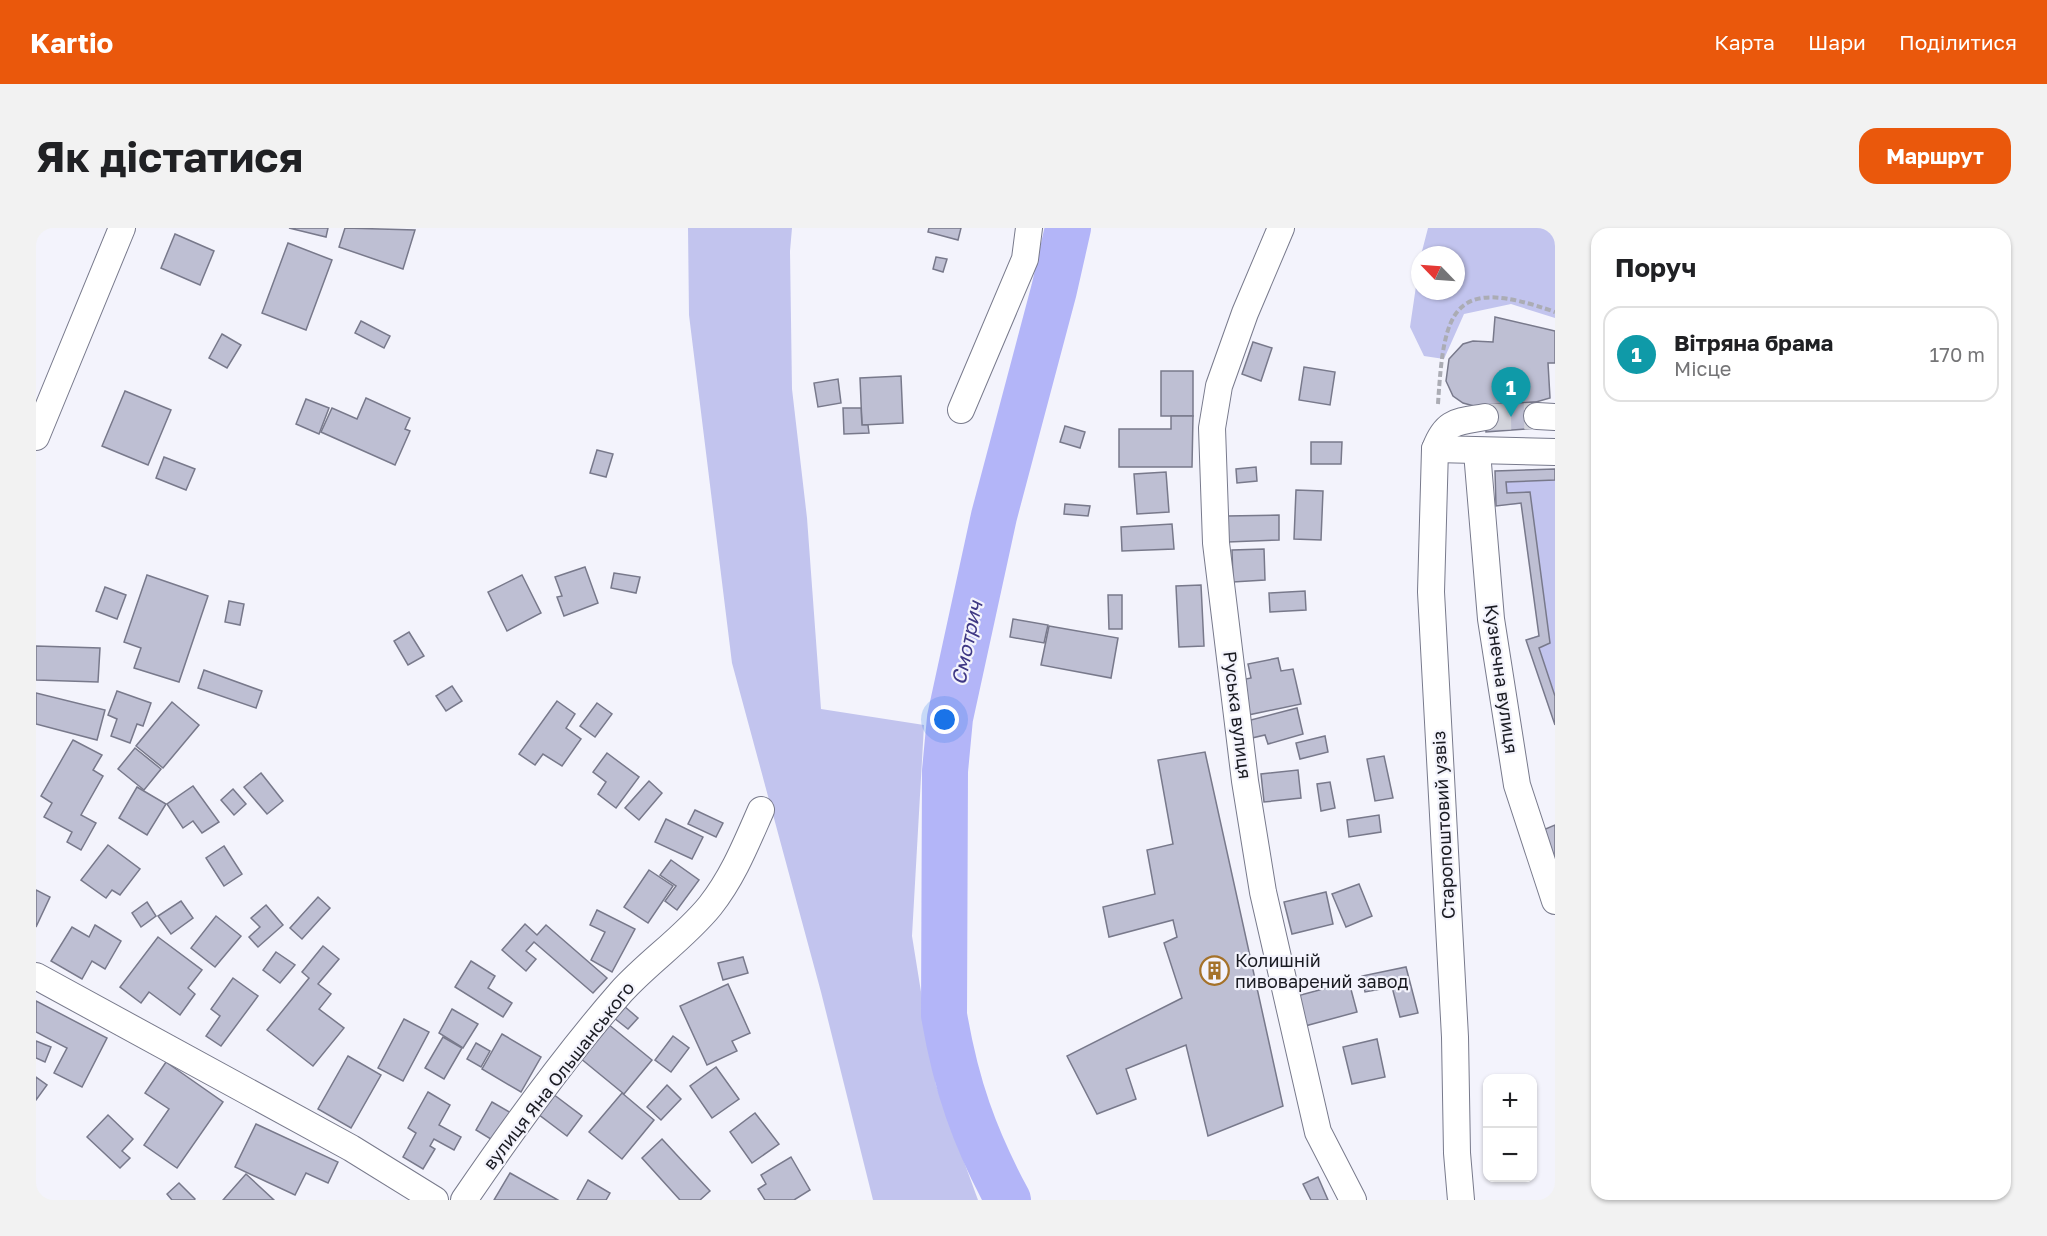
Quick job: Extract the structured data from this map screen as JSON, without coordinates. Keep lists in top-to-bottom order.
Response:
{
  "streets": {
    "street": [
      "Кузнечна вулиця",
      "Руська вулиця",
      "Старопоштовий узвіз",
      "вулиця Яна Ольшанського"
    ]
  },
  "water": ["Смотрич"],
  "places": {
    "building": ["Колишній пивоварений завод"]
  },
  "north": "top left",
  "page": {
    "header": "Kartio",
    "nav": ["Карта", "Шари", "Поділитися"],
    "buttons": "Маршрут",
    "title": "Як дістатися",
    "heading": "Поруч",
    "list": [
      {
        "mark": "1",
        "name": "Вітряна брама",
        "note": "Місце",
        "value": "170 m"
      }
    ],
    "pins": "1",
    "map_buttons": ["+", "−"]
  }
}
